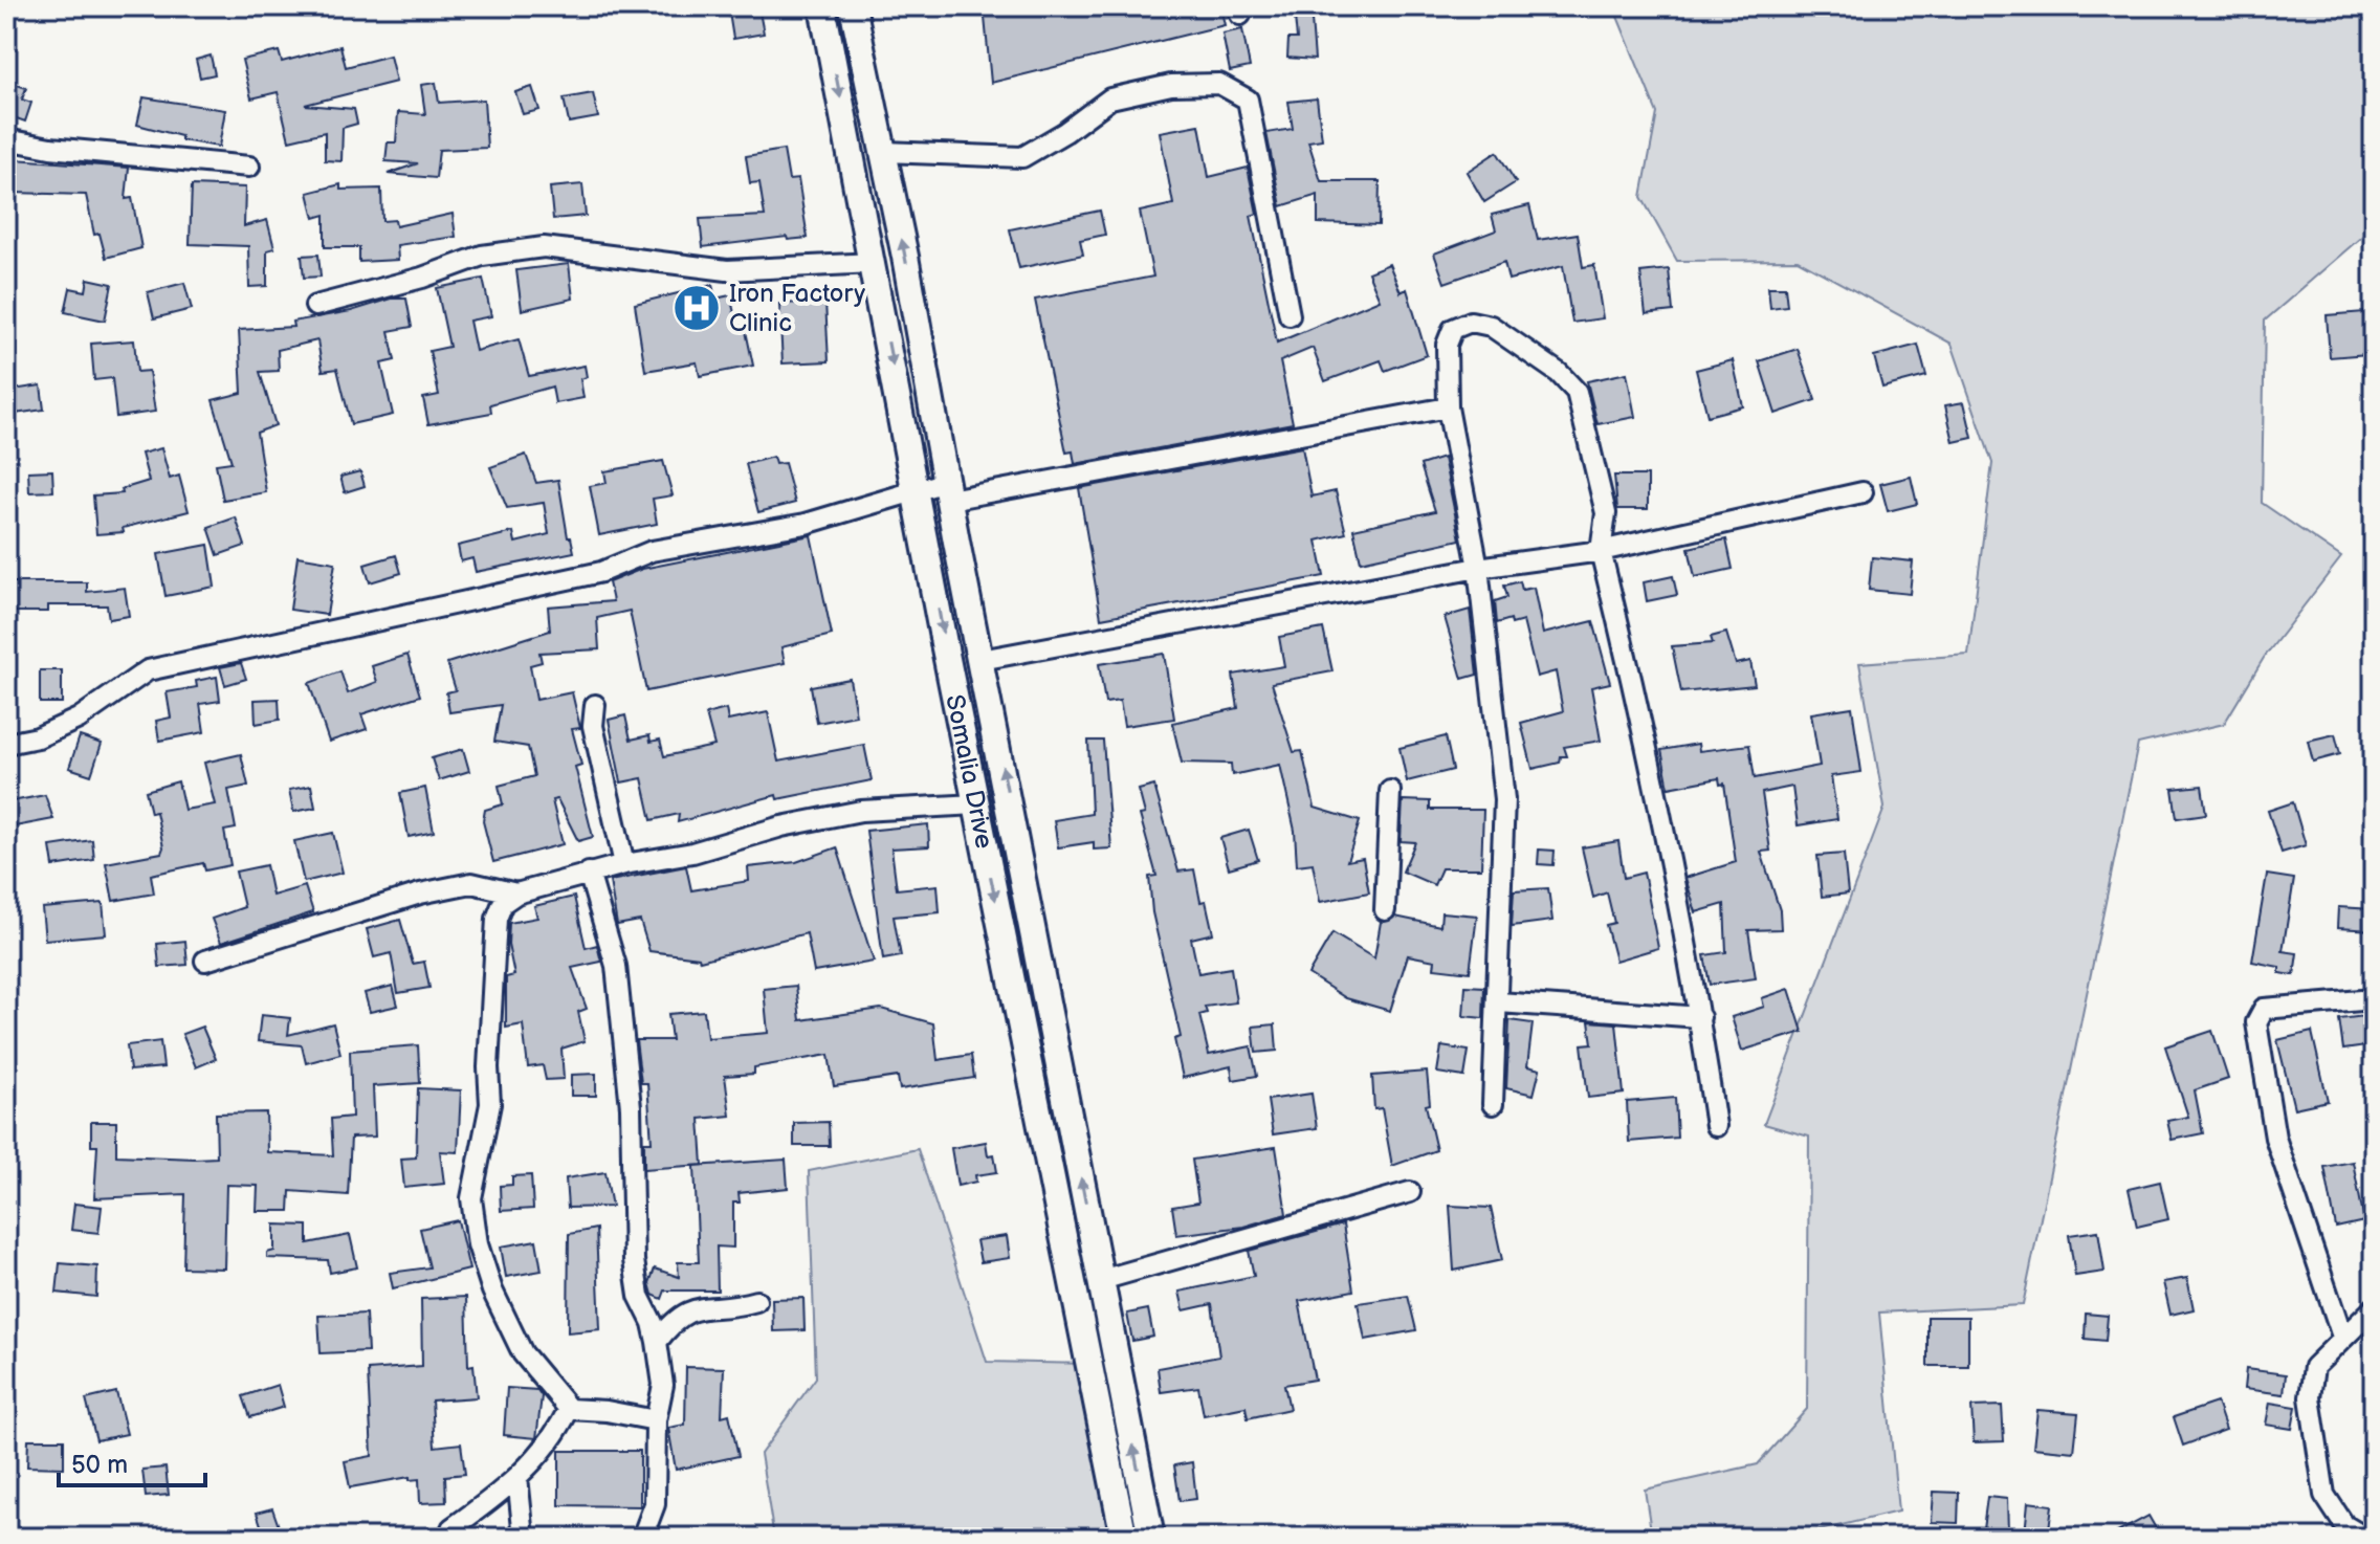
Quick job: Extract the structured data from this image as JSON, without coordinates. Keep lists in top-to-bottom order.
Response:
{
  "streets": {
    "main road": ["Somalia Drive"]
  },
  "places": {
    "hospital": ["Iron Factory Clinic"]
  },
  "scale_bar": "50 m"
}
